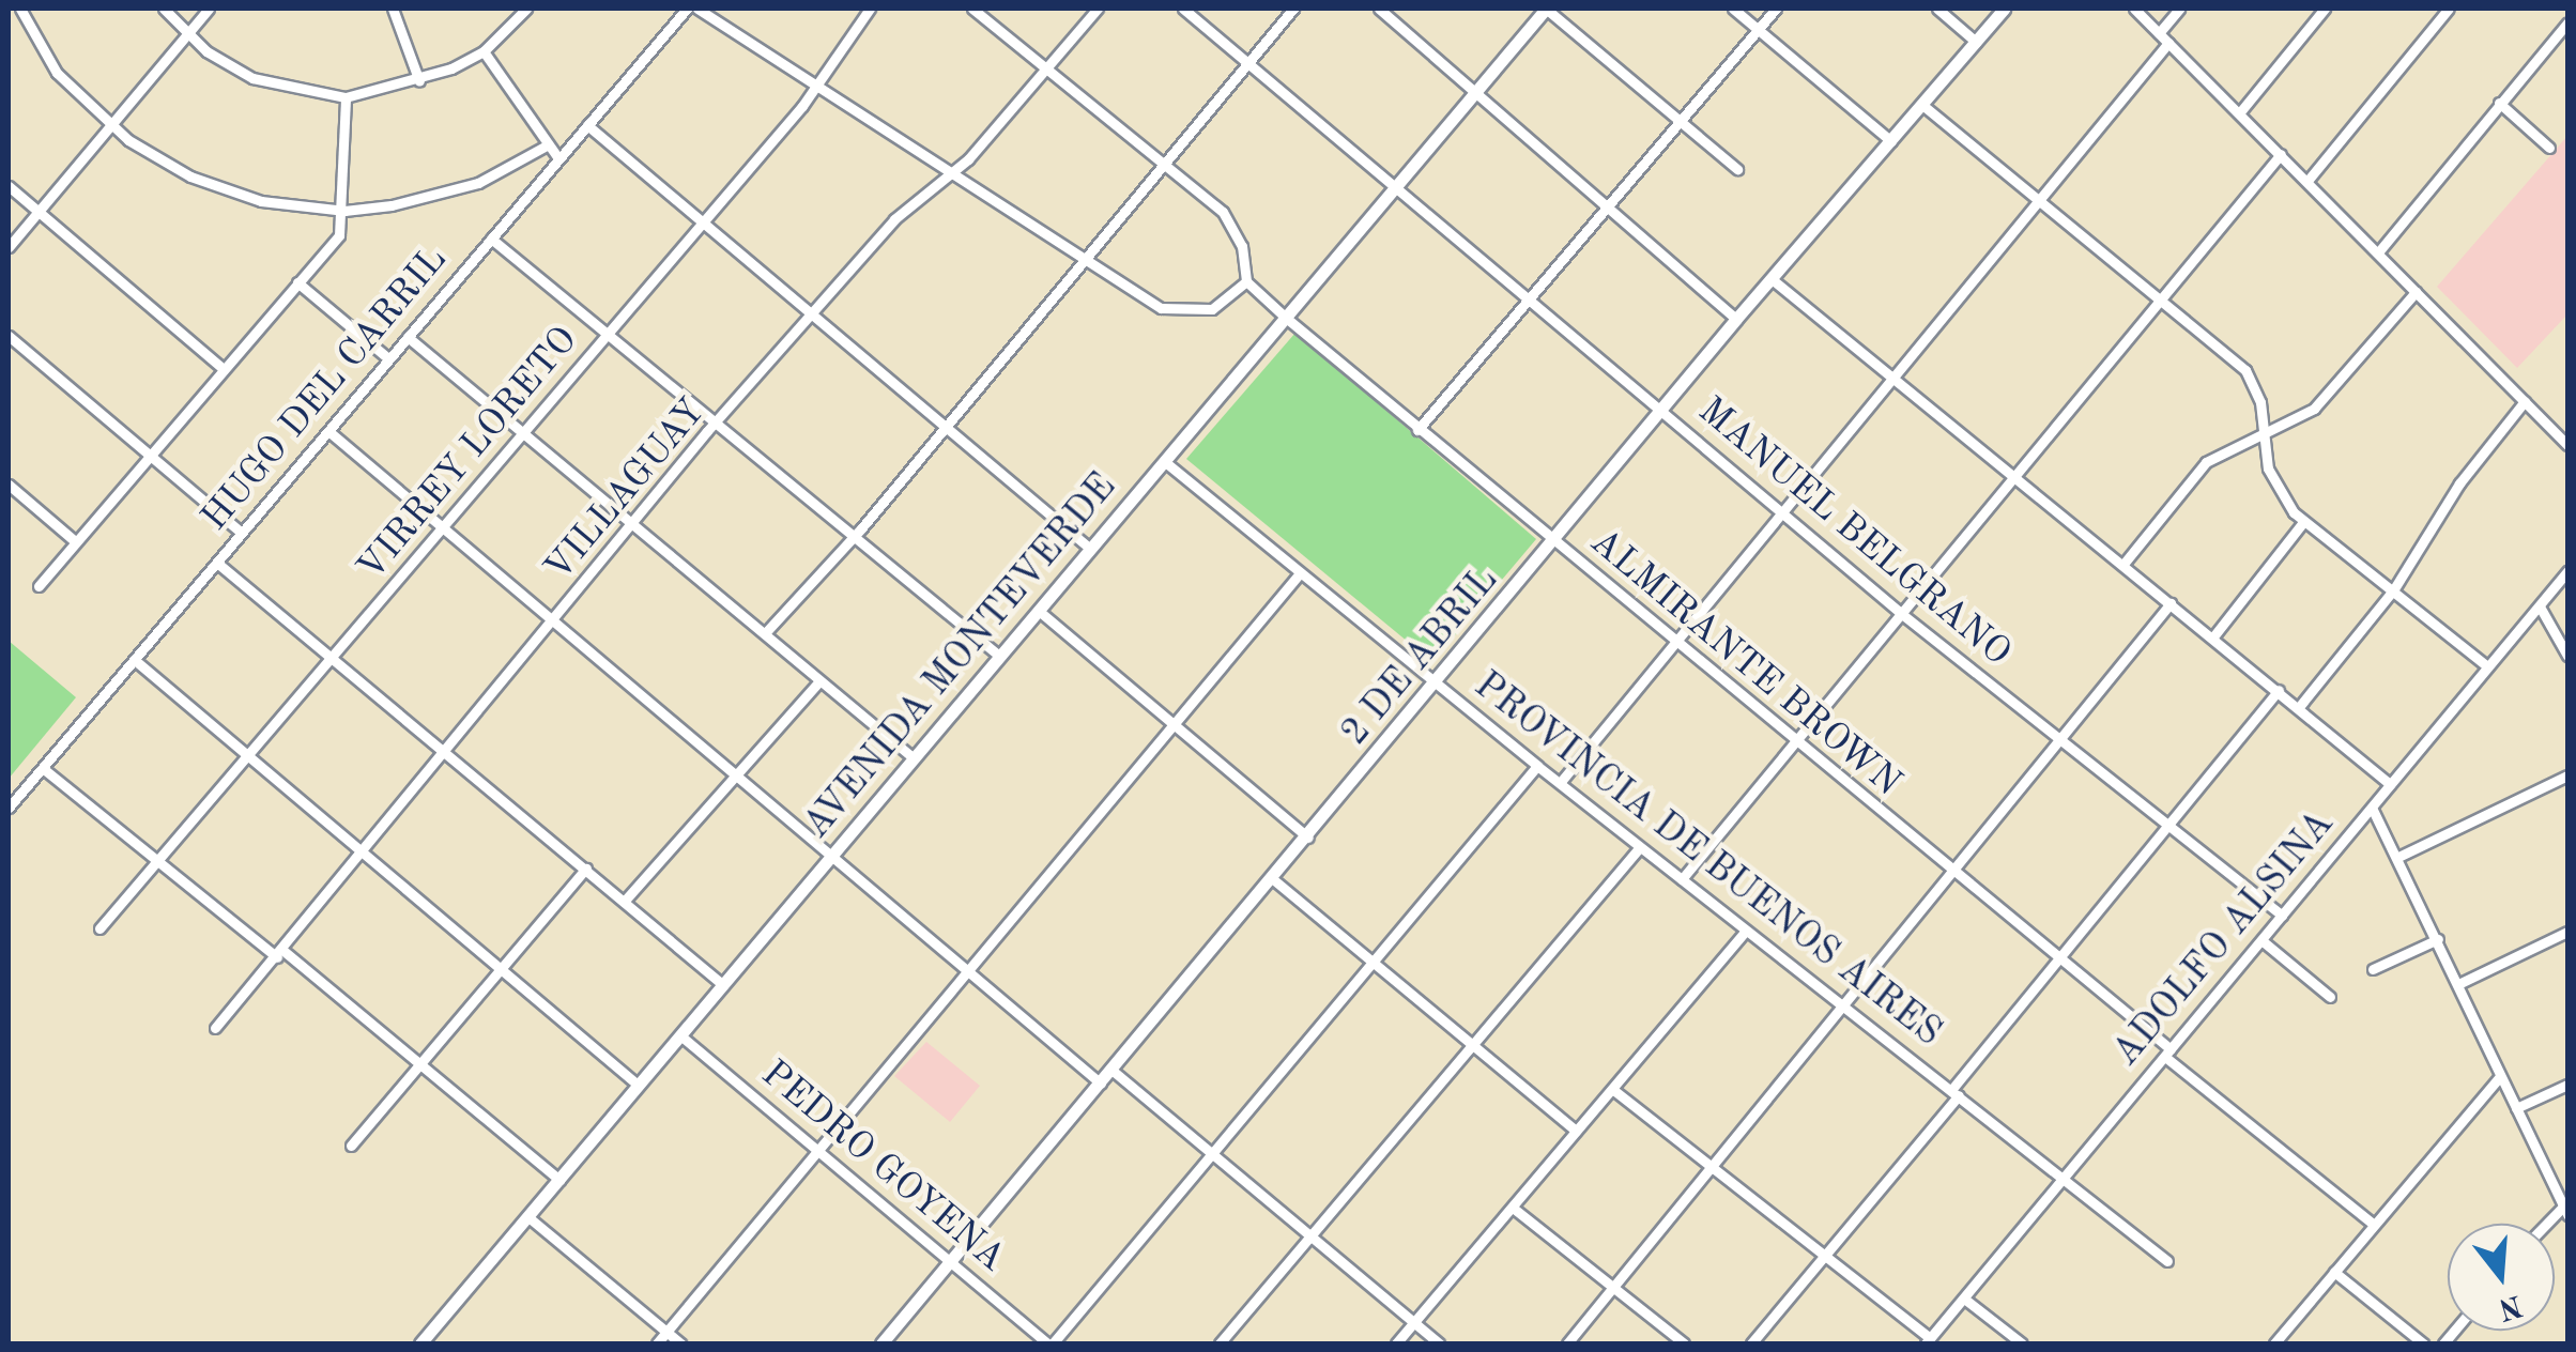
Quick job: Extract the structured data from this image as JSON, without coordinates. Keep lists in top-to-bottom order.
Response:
{
  "streets": {
    "main road": ["AVENIDA MONTEVERDE", "2 DE ABRIL"],
    "street": [
      "HUGO DEL CARRIL",
      "VIRREY LORETO",
      "VILLAGUAY",
      "MANUEL BELGRANO",
      "ALMIRANTE BROWN",
      "PROVINCIA DE BUENOS AIRES",
      "ADOLFO ALSINA",
      "PEDRO GOYENA"
    ]
  },
  "crossings": [
    ["MANUEL BELGRANO", "AVENIDA MONTEVERDE"],
    ["MANUEL BELGRANO", "2 DE ABRIL"],
    ["MANUEL BELGRANO", "ADOLFO ALSINA"],
    ["AVENIDA MONTEVERDE", "ALMIRANTE BROWN"],
    ["AVENIDA MONTEVERDE", "PROVINCIA DE BUENOS AIRES"],
    ["AVENIDA MONTEVERDE", "PEDRO GOYENA"],
    ["2 DE ABRIL", "ALMIRANTE BROWN"],
    ["2 DE ABRIL", "PROVINCIA DE BUENOS AIRES"],
    ["2 DE ABRIL", "PEDRO GOYENA"],
    ["ALMIRANTE BROWN", "ADOLFO ALSINA"],
    ["PROVINCIA DE BUENOS AIRES", "ADOLFO ALSINA"]
  ],
  "north": "bottom"
}
